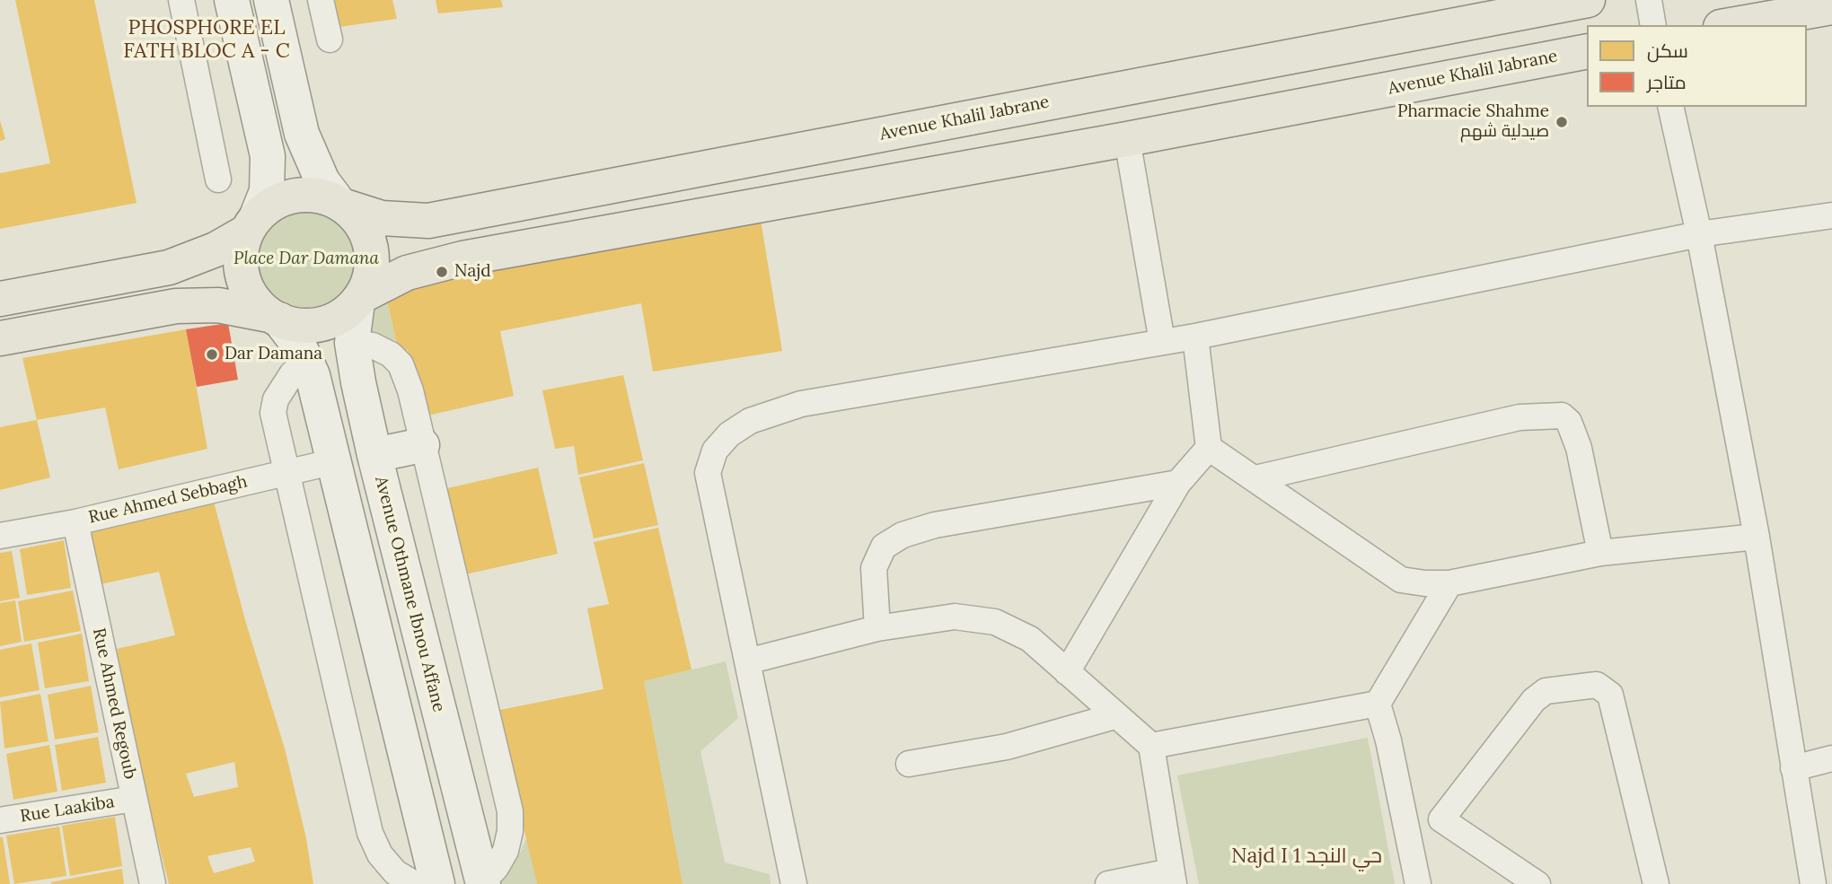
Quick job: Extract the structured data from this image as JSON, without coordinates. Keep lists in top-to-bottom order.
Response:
{
  "streets": {
    "main road": ["Avenue Khalil Jabrane", "Avenue Othmane Ibnou Affane"],
    "street": ["Rue Ahmed Sebbagh", "Rue Ahmed Regoub", "Rue Laakiba"]
  },
  "crossings": [
    ["Avenue Khalil Jabrane", "Avenue Othmane Ibnou Affane"],
    ["Rue Ahmed Sebbagh", "Rue Ahmed Regoub"],
    ["Rue Ahmed Regoub", "Rue Laakiba"]
  ],
  "districts": ["PHOSPHORE EL FATH BLOC A - C", "Najd I حي النجد 1"],
  "parks": ["Place Dar Damana"],
  "places": ["Pharmacie Shahme صيدلية شهم", "Najd", "Dar Damana"],
  "legend": ["سكن", "متاجر"]
}
